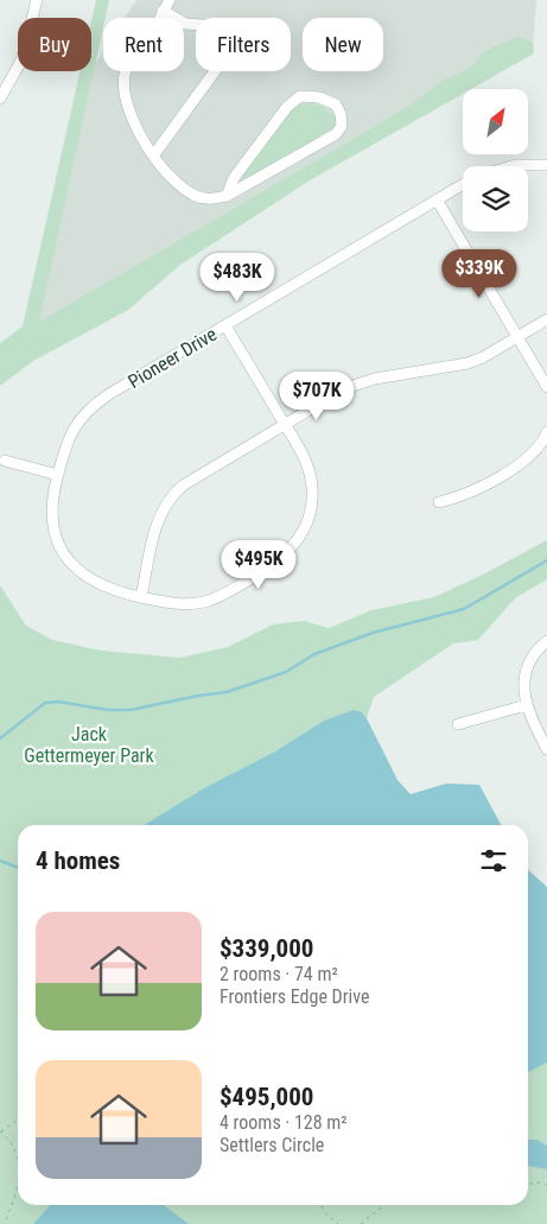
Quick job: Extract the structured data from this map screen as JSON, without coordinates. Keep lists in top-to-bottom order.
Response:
{
  "streets": {
    "street": ["Pioneer Drive"]
  },
  "parks": ["Jack Gettermeyer Park"],
  "north": "top right",
  "page": {
    "chip": [
      "Buy",
      "Rent",
      "Filters",
      "New"
    ],
    "price": [
      "$339K",
      "$483K",
      "$707K",
      "$495K"
    ],
    "heading": "4 homes",
    "list": [
      {
        "name": "$339,000",
        "note": "2 rooms · 74 m² · Frontiers Edge Drive"
      },
      {
        "name": "$495,000",
        "note": "4 rooms · 128 m² · Settlers Circle"
      }
    ]
  }
}
